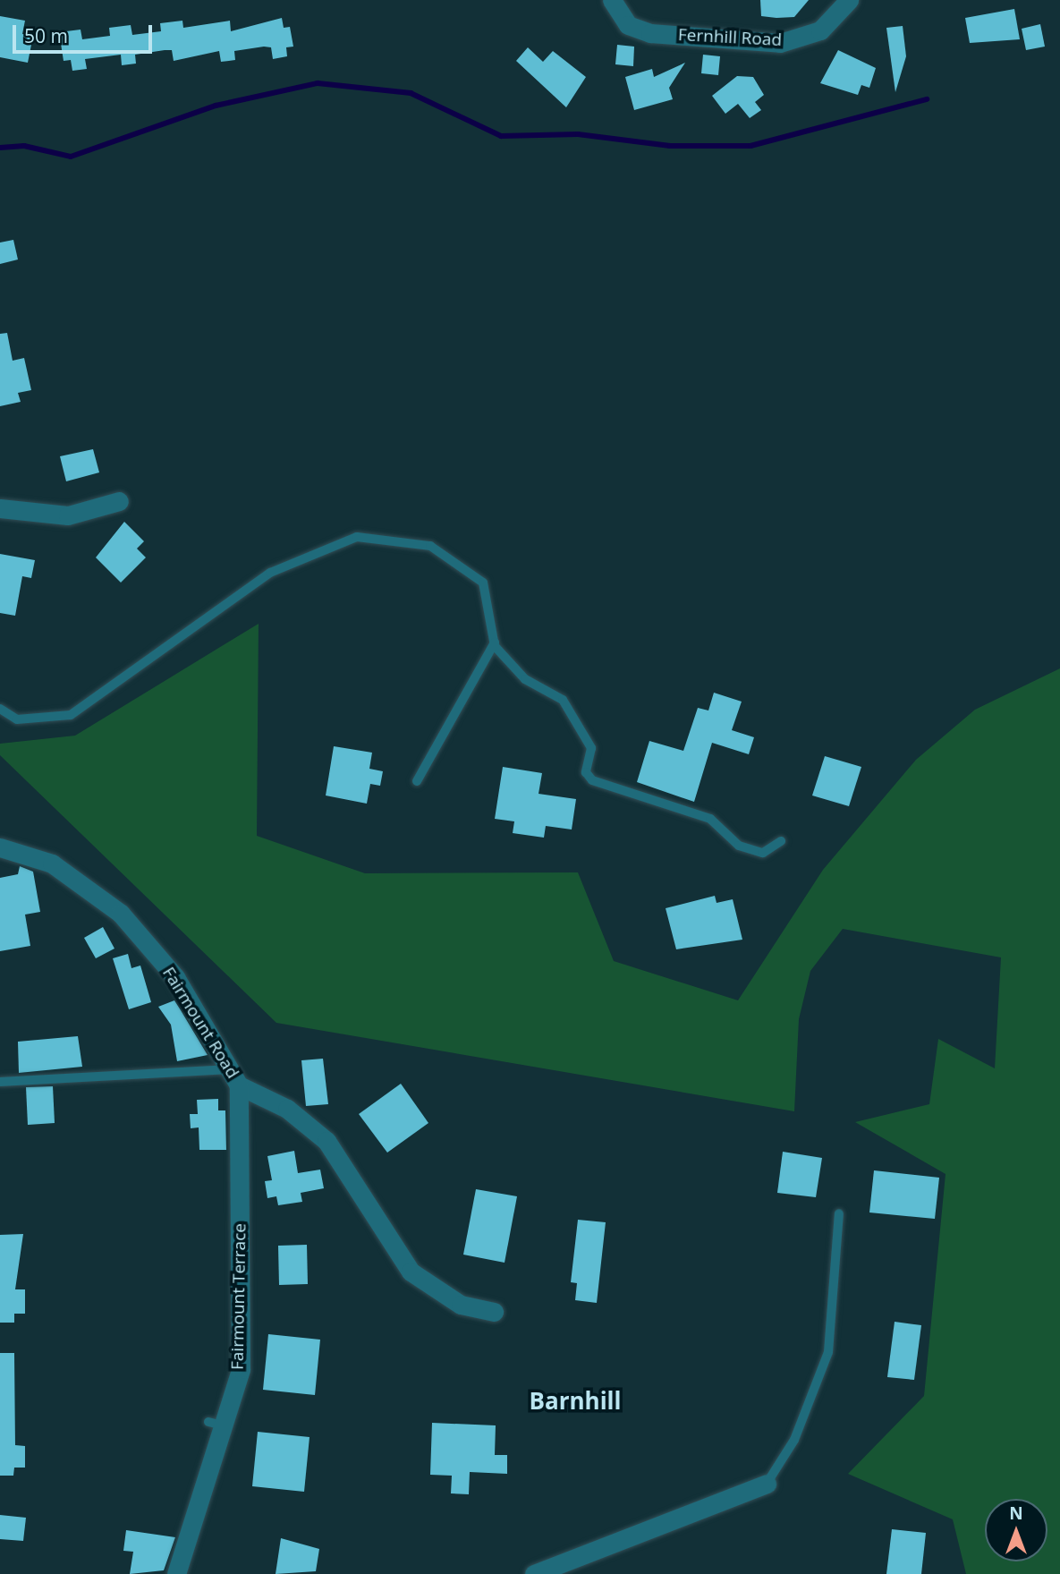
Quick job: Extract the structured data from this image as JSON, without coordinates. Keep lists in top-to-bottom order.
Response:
{
  "streets": {
    "street": ["Fernhill Road", "Fairmount Road", "Fairmount Terrace"]
  },
  "crossings": [
    ["Fairmount Road", "Fairmount Terrace"]
  ],
  "districts": ["Barnhill"],
  "scale_bar": "50 m",
  "north": "top"
}
